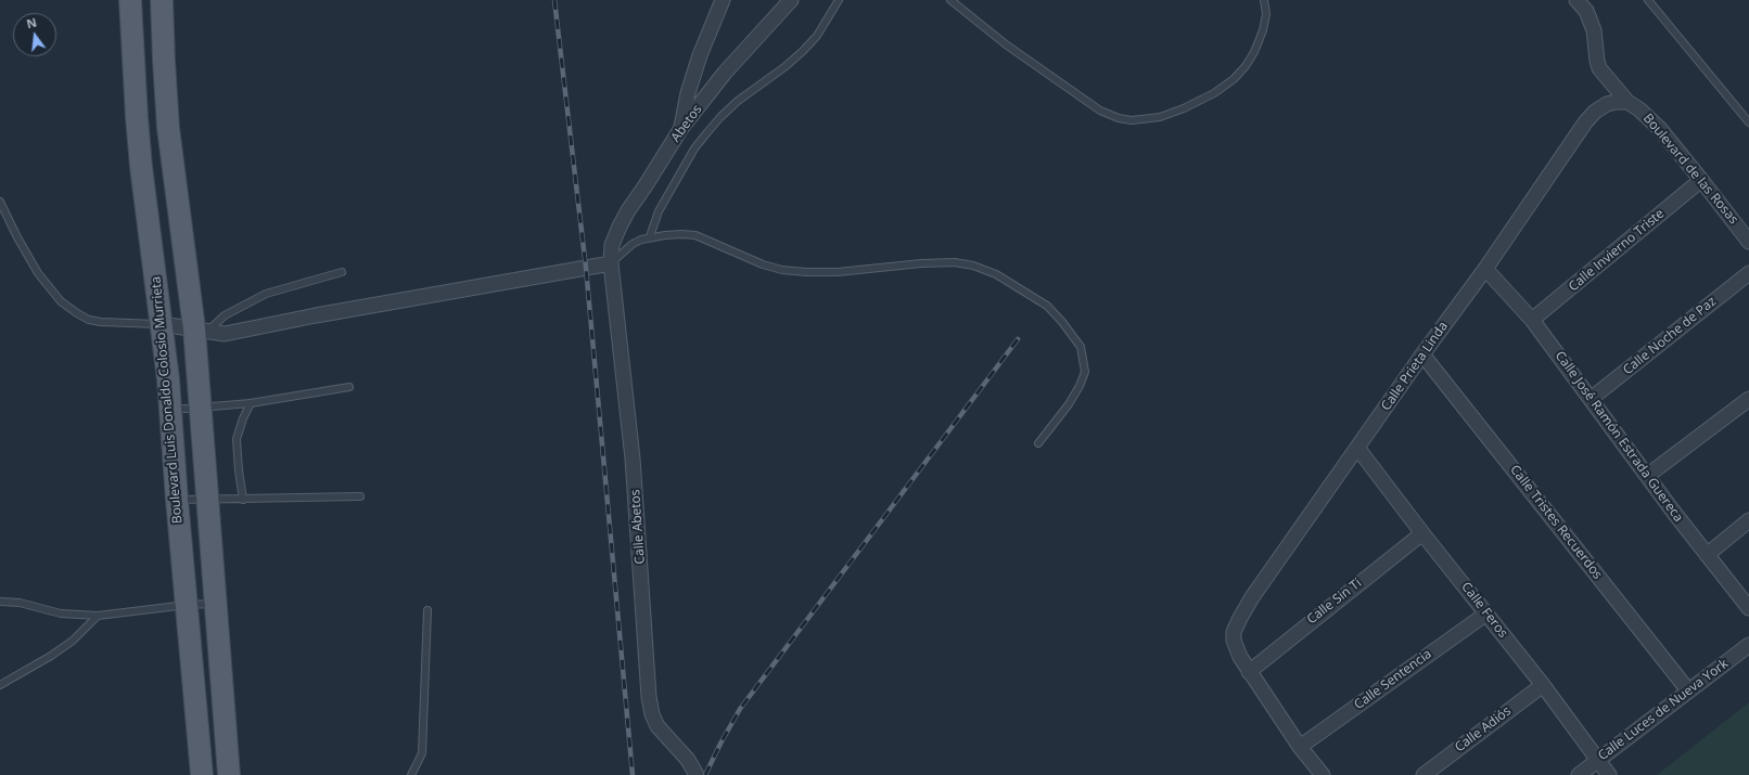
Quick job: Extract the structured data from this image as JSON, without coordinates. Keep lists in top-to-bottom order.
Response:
{
  "streets": {
    "main road": ["Boulevard Luis Donaldo Colosio Murrieta"],
    "street": [
      "Abetos",
      "Boulevard de las Rosas",
      "Calle Invierno Triste",
      "Calle Noche de Paz",
      "Calle Prieta Linda",
      "Calle José Ramón Estrada Guereca",
      "Calle Tristes Recuerdos",
      "Calle Abetos",
      "Calle Sin Ti",
      "Calle Feros",
      "Calle Sentencia",
      "Calle Luces de Nueva York",
      "Calle Adiós"
    ]
  },
  "crossings": [
    ["Abetos", "Calle Abetos"],
    ["Boulevard de las Rosas", "Calle Invierno Triste"],
    ["Boulevard de las Rosas", "Calle Prieta Linda"],
    ["Calle Invierno Triste", "Calle José Ramón Estrada Guereca"],
    ["Calle Noche de Paz", "Calle José Ramón Estrada Guereca"],
    ["Calle Prieta Linda", "Calle José Ramón Estrada Guereca"],
    ["Calle Prieta Linda", "Calle Tristes Recuerdos"],
    ["Calle Prieta Linda", "Calle Sin Ti"],
    ["Calle Prieta Linda", "Calle Feros"],
    ["Calle Prieta Linda", "Calle Sentencia"],
    ["Calle Tristes Recuerdos", "Calle Luces de Nueva York"],
    ["Calle Sin Ti", "Calle Feros"],
    ["Calle Feros", "Calle Sentencia"],
    ["Calle Feros", "Calle Luces de Nueva York"],
    ["Calle Feros", "Calle Adiós"]
  ],
  "north": "top"
}
